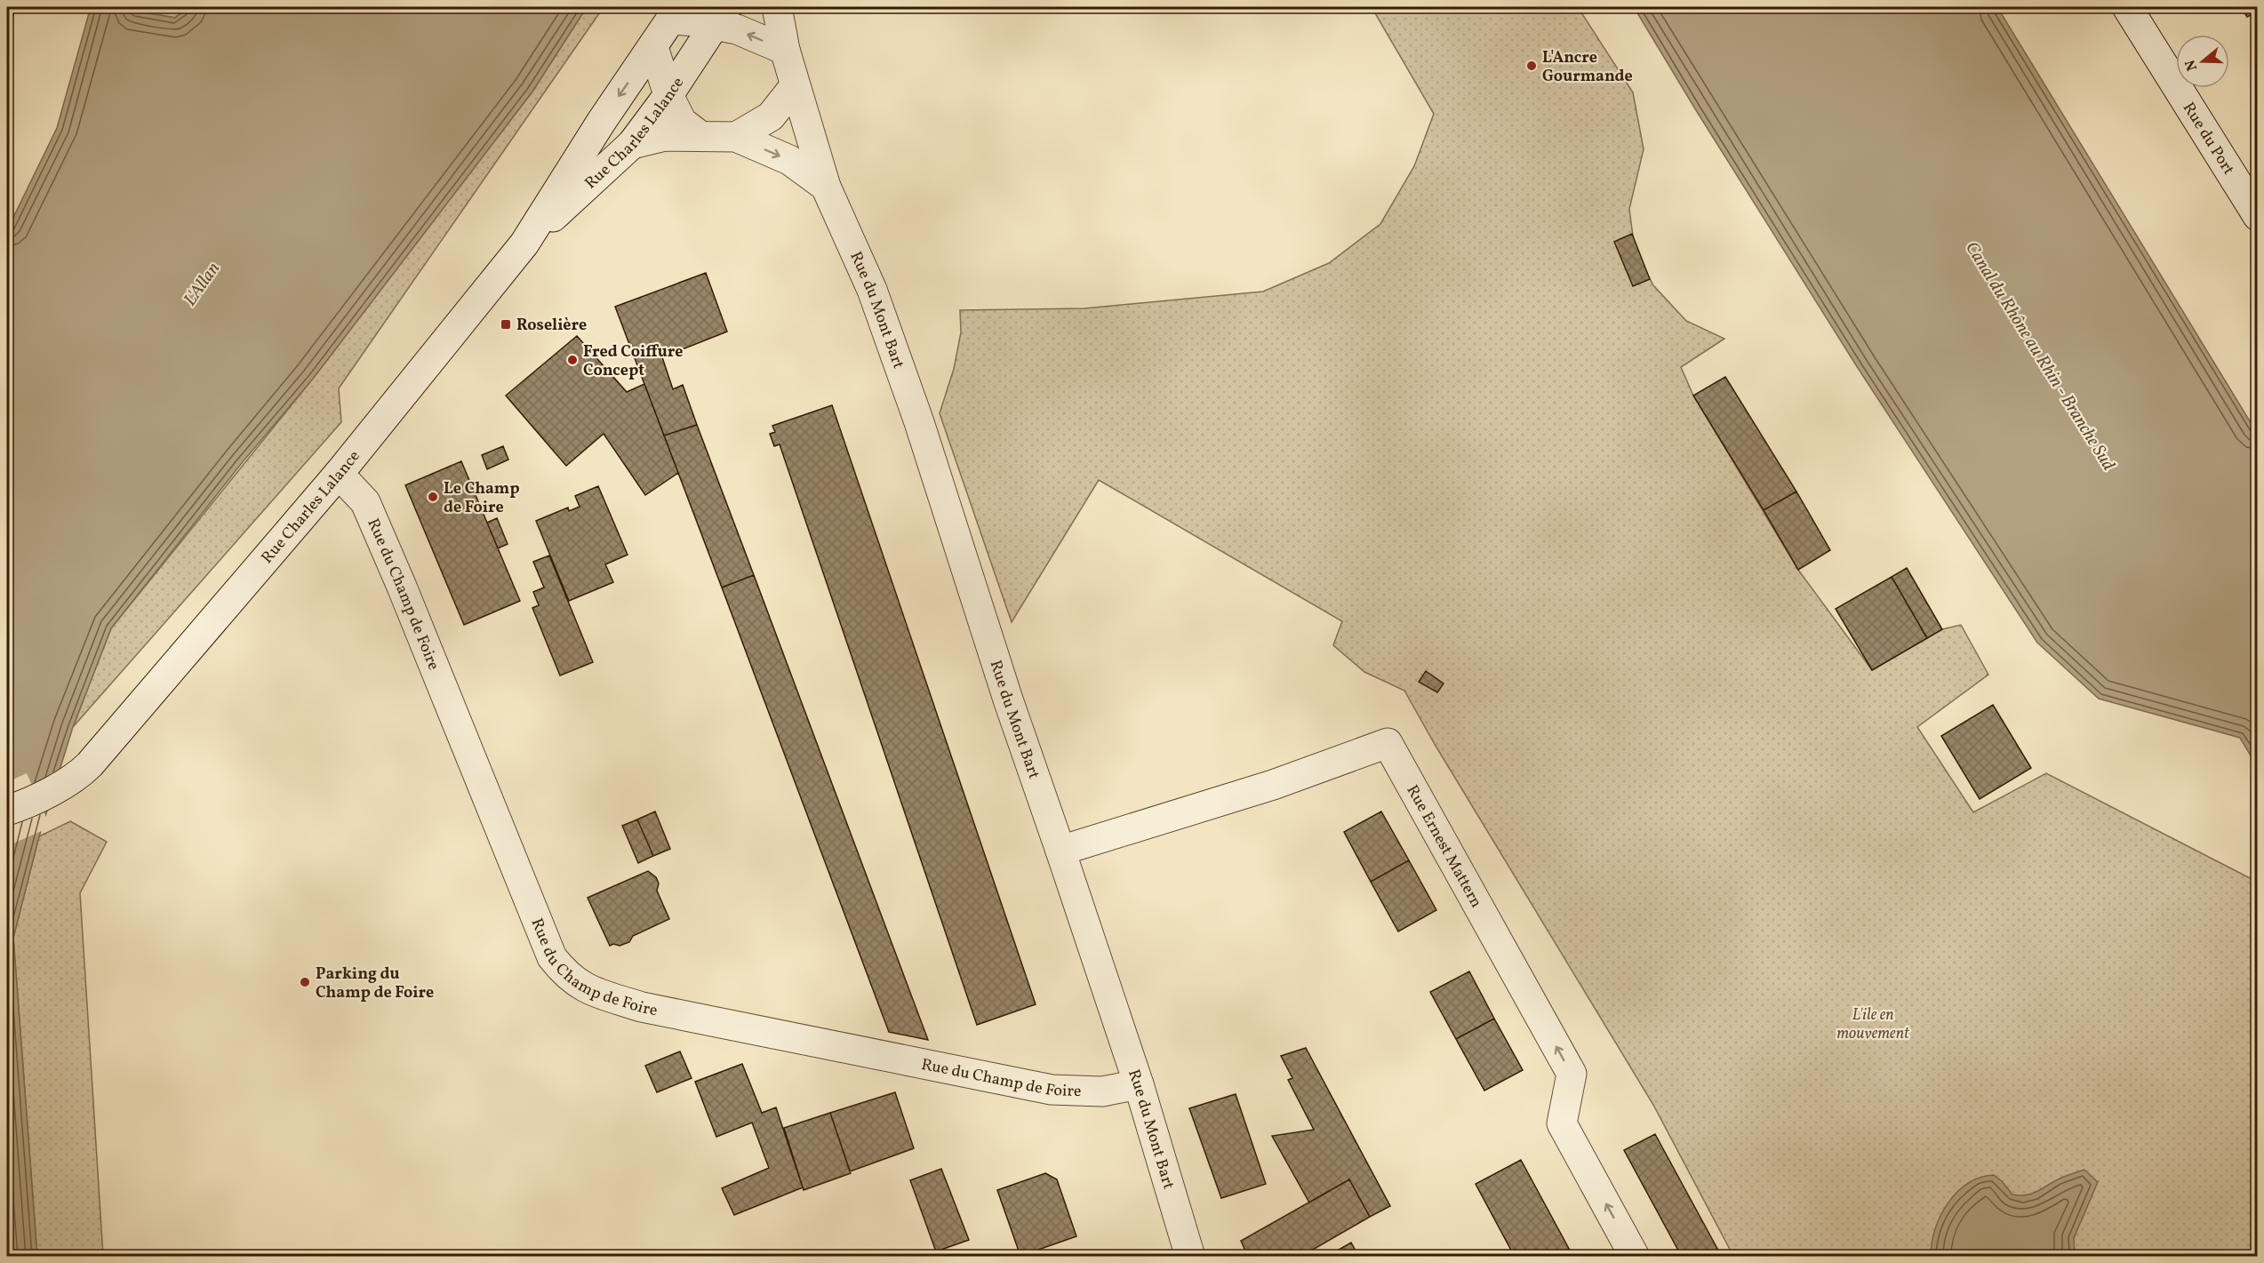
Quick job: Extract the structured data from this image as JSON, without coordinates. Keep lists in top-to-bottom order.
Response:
{
  "streets": {
    "street": [
      "Rue Charles Lalance",
      "Rue du Port",
      "Rue du Mont Bart",
      "Rue du Champ de Foire",
      "Rue Ernest Mattern"
    ]
  },
  "crossings": [
    ["Rue Charles Lalance", "Rue du Mont Bart"],
    ["Rue Charles Lalance", "Rue du Champ de Foire"],
    ["Rue du Mont Bart", "Rue du Champ de Foire"],
    ["Rue du Mont Bart", "Rue Ernest Mattern"]
  ],
  "water": ["L'Allan", "Canal du Rhône au Rhin - Branche Sud"],
  "parks": ["L'ile en mouvement"],
  "places": {
    "other": [
      "L'Ancre Gourmande",
      "Fred Coiffure Concept",
      "Le Champ de Foire",
      "Parking du Champ de Foire"
    ],
    "transit": ["Roselière"]
  },
  "north": "left"
}
